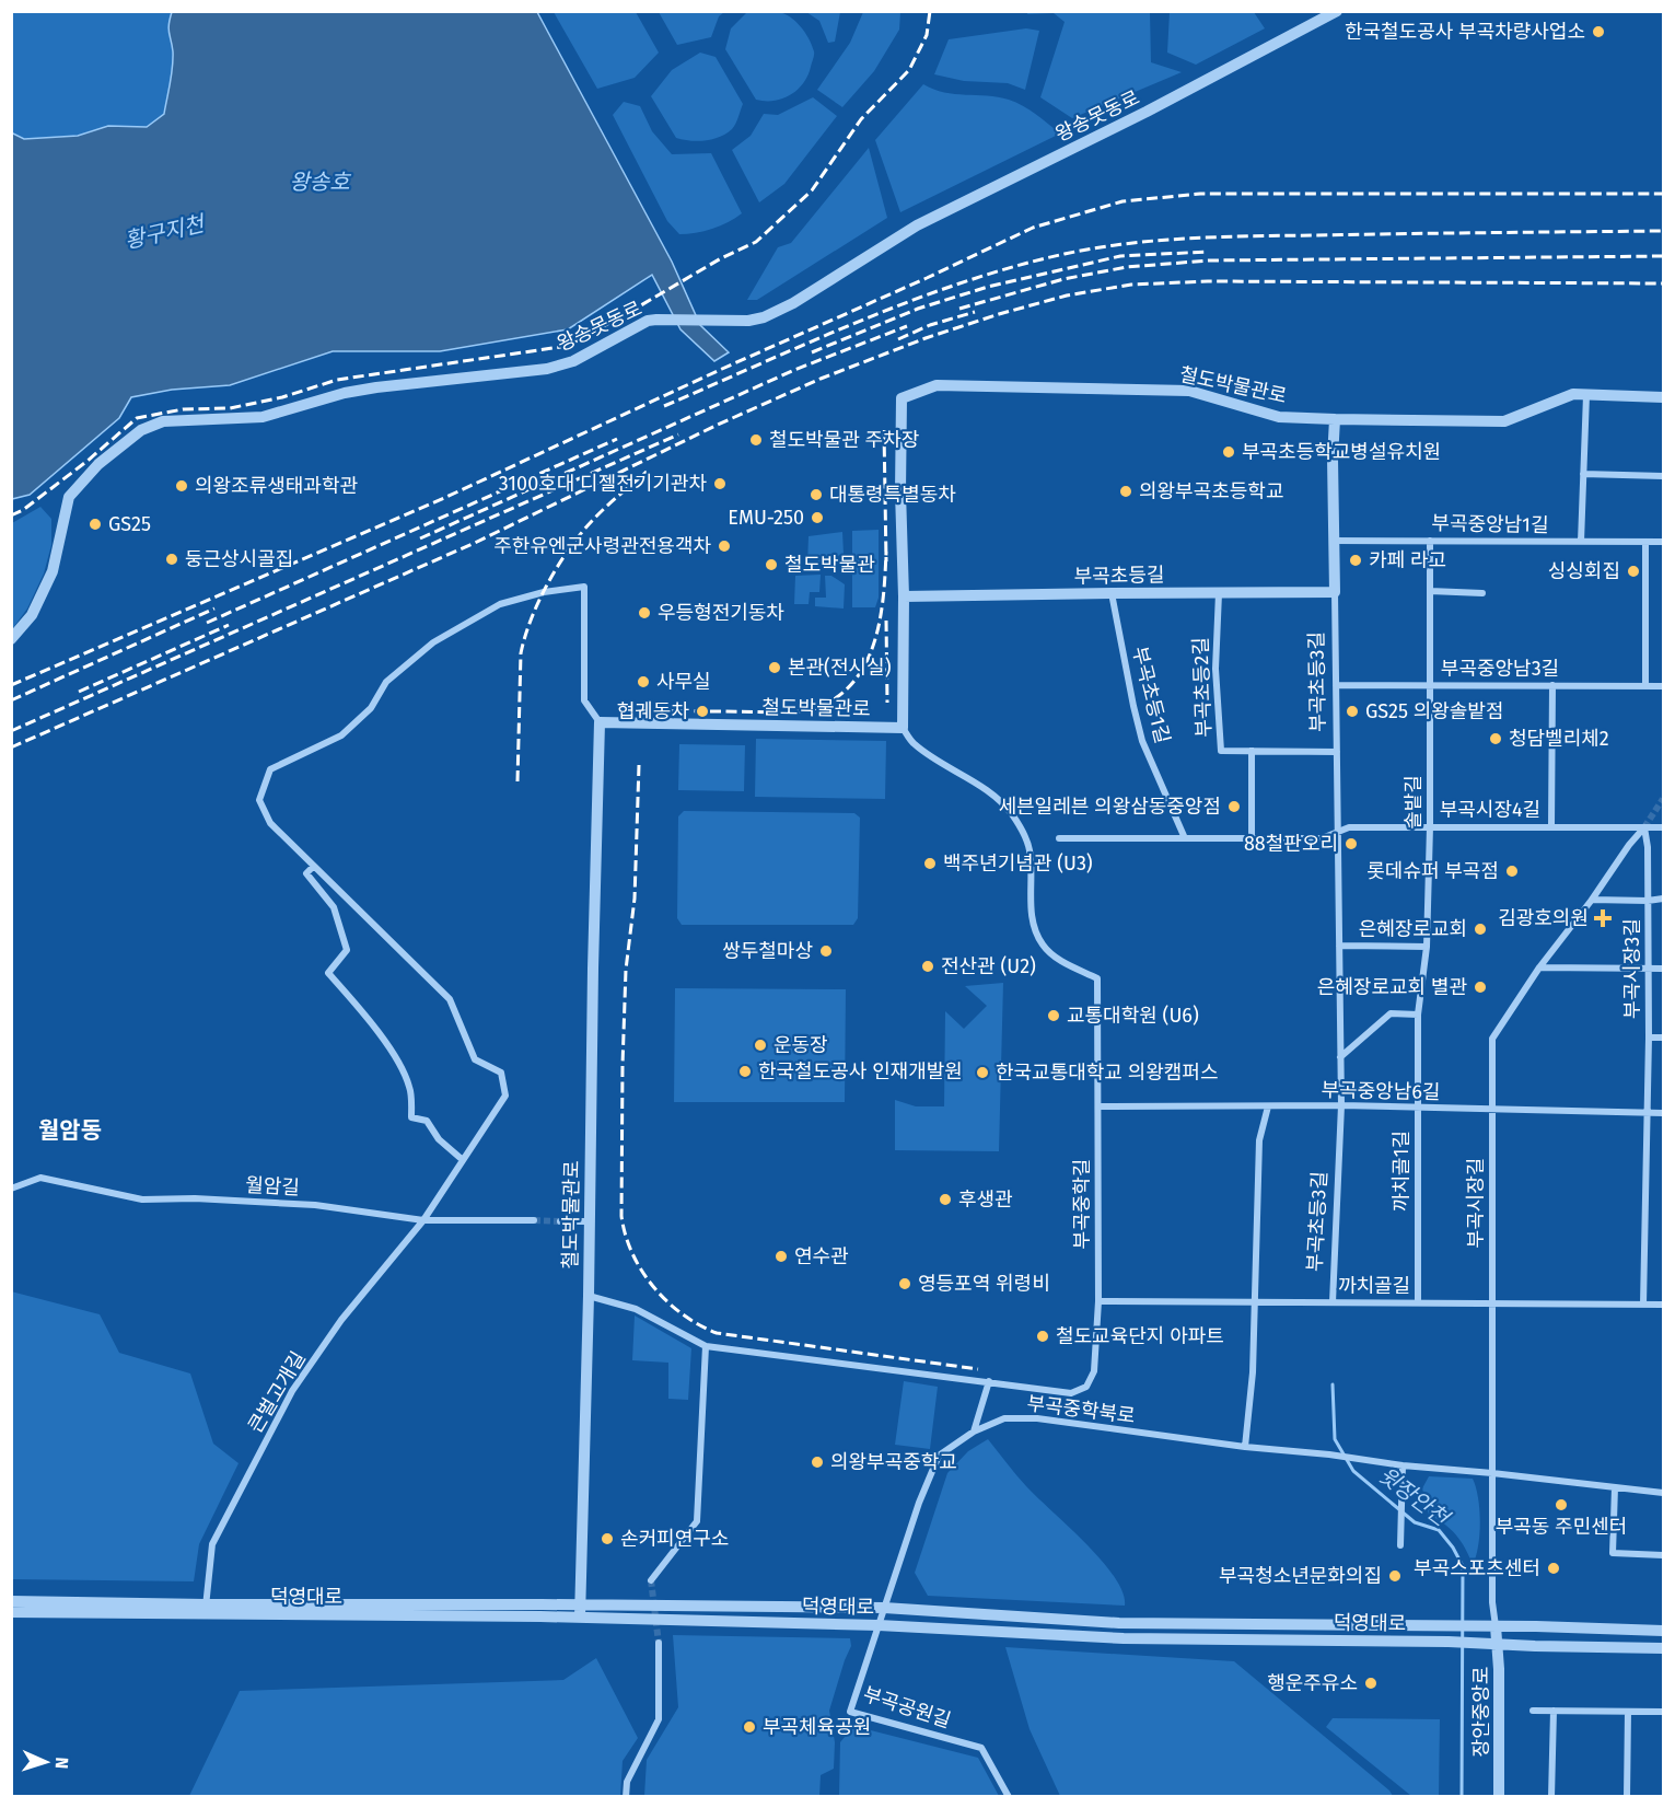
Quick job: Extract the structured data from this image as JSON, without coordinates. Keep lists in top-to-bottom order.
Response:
{
  "streets": {
    "street": [
      "왕송못동로",
      "철도박물관로",
      "부곡중앙남1길",
      "부곡초등길",
      "부곡중앙남3길",
      "부곡초등3길",
      "부곡초등2길",
      "부곡초등1길",
      "솔밭길",
      "부곡시장4길",
      "부곡시장3길",
      "부곡중앙남6길",
      "까치골1길",
      "월암길",
      "부곡시장길",
      "부곡중학길",
      "까치골길",
      "큰벌고개길",
      "부곡중학북로",
      "덕영대로",
      "부곡공원길",
      "장안중앙로"
    ]
  },
  "crossings": [
    ["철도박물관로", "부곡초등길"],
    ["철도박물관로", "부곡초등3길"],
    ["철도박물관로", "부곡중학길"],
    ["철도박물관로", "덕영대로"],
    ["부곡중앙남1길", "부곡초등3길"],
    ["부곡중앙남1길", "솔밭길"],
    ["부곡초등길", "부곡초등3길"],
    ["부곡초등길", "부곡초등2길"],
    ["부곡초등길", "부곡초등1길"],
    ["부곡중앙남3길", "부곡초등3길"],
    ["부곡중앙남3길", "솔밭길"],
    ["부곡초등3길", "부곡초등2길"],
    ["부곡초등3길", "부곡시장4길"],
    ["부곡초등3길", "부곡중앙남6길"],
    ["부곡초등3길", "까치골길"],
    ["솔밭길", "부곡시장4길"],
    ["솔밭길", "까치골1길"],
    ["부곡시장4길", "부곡시장3길"],
    ["부곡시장4길", "부곡시장길"],
    ["부곡시장3길", "부곡중앙남6길"],
    ["부곡시장3길", "부곡시장길"],
    ["부곡시장3길", "까치골길"],
    ["부곡중앙남6길", "까치골1길"],
    ["부곡중앙남6길", "부곡시장길"],
    ["부곡중앙남6길", "부곡중학길"],
    ["까치골1길", "까치골길"],
    ["월암길", "큰벌고개길"],
    ["부곡시장길", "까치골길"],
    ["부곡시장길", "덕영대로"],
    ["부곡시장길", "장안중앙로"],
    ["부곡중학길", "까치골길"],
    ["큰벌고개길", "덕영대로"],
    ["부곡중학북로", "덕영대로"],
    ["부곡중학북로", "부곡공원길"],
    ["덕영대로", "부곡공원길"],
    ["덕영대로", "장안중앙로"]
  ],
  "districts": ["월암동"],
  "water": ["왕송호", "황구지천", "윗장안천"],
  "places": {
    "other": [
      "한국철도공사 부곡차량사업소",
      "철도박물관 주차장",
      "부곡초등학교병설유치원",
      "3100호대 디젤전기기관차",
      "의왕조류생태과학관",
      "의왕부곡초등학교",
      "대통령특별동차",
      "EMU-250",
      "GS25",
      "주한유엔군사령관전용객차",
      "둥근상시골집",
      "카페 라고",
      "철도박물관",
      "싱싱회집",
      "우등형전기동차",
      "본관(전시실)",
      "사무실",
      "협궤동차",
      "GS25 의왕솔밭점",
      "청담벨리체2",
      "세븐일레븐 의왕삼동중앙점",
      "88철판오리",
      "백주년기념관 (U3)",
      "롯데슈퍼 부곡점",
      "은혜장로교회",
      "쌍두철마상",
      "전산관 (U2)",
      "은혜장로교회 별관",
      "교통대학원 (U6)",
      "운동장",
      "한국철도공사 인재개발원",
      "한국교통대학교 의왕캠퍼스",
      "후생관",
      "연수관",
      "영등포역 위령비",
      "철도교육단지 아파트",
      "의왕부곡중학교",
      "부곡동 주민센터",
      "손커피연구소",
      "부곡스포츠센터",
      "부곡청소년문화의집",
      "행운주유소",
      "부곡체육공원"
    ],
    "health": ["김광호의원"]
  },
  "north": "right"
}
